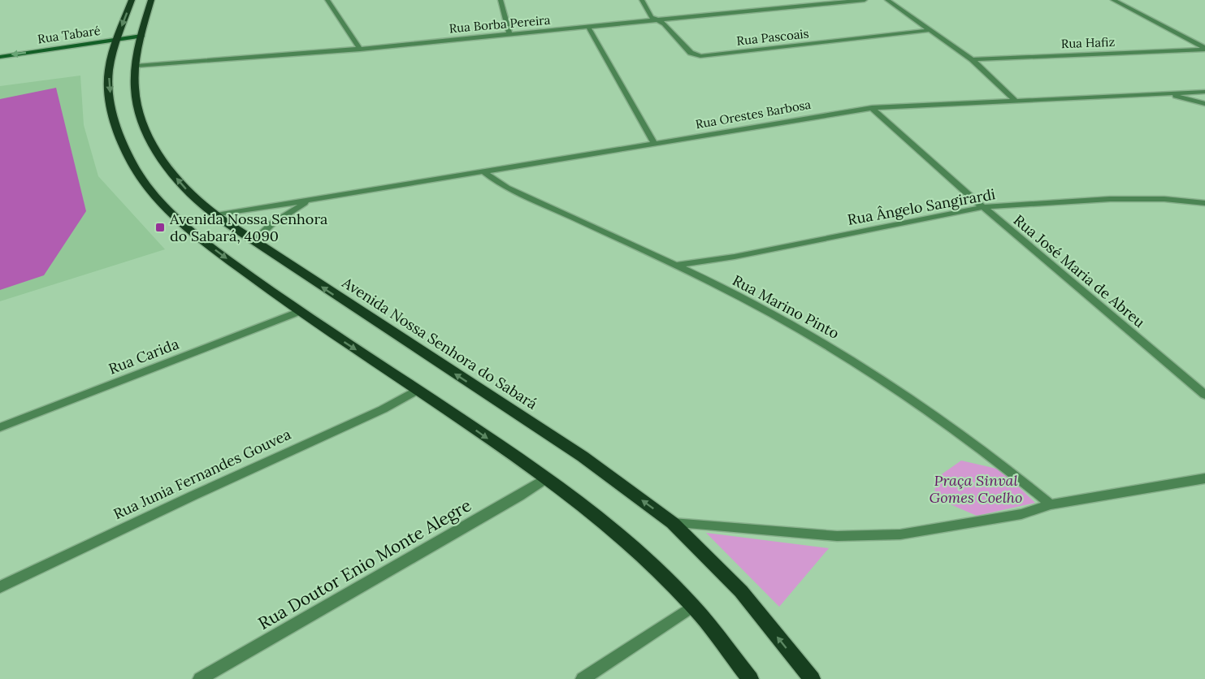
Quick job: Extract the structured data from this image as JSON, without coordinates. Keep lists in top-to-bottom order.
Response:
{
  "streets": {
    "main road": ["Avenida Nossa Senhora do Sabará"],
    "street": [
      "Rua Borba Pereira",
      "Rua Tabaré",
      "Rua Pascoais",
      "Rua Hafiz",
      "Rua Orestes Barbosa",
      "Rua Ângelo Sangirardi",
      "Rua José Maria de Abreu",
      "Rua Marino Pinto",
      "Rua Carida",
      "Rua Junia Fernandes Gouvea",
      "Rua Doutor Enio Monte Alegre"
    ]
  },
  "crossings": [
    ["Rua Borba Pereira", "Rua Pascoais"],
    ["Rua Borba Pereira", "Avenida Nossa Senhora do Sabará"],
    ["Rua Tabaré", "Avenida Nossa Senhora do Sabará"],
    ["Rua Orestes Barbosa", "Rua José Maria de Abreu"],
    ["Rua Orestes Barbosa", "Rua Marino Pinto"],
    ["Rua Orestes Barbosa", "Avenida Nossa Senhora do Sabará"],
    ["Rua Ângelo Sangirardi", "Rua José Maria de Abreu"],
    ["Rua Ângelo Sangirardi", "Rua Marino Pinto"]
  ],
  "one_way": ["Rua Tabaré"],
  "parks": ["Praça Sinval Gomes Coelho"],
  "places": {
    "transit": ["Avenida Nossa Senhora do Sabará, 4090"]
  }
}
